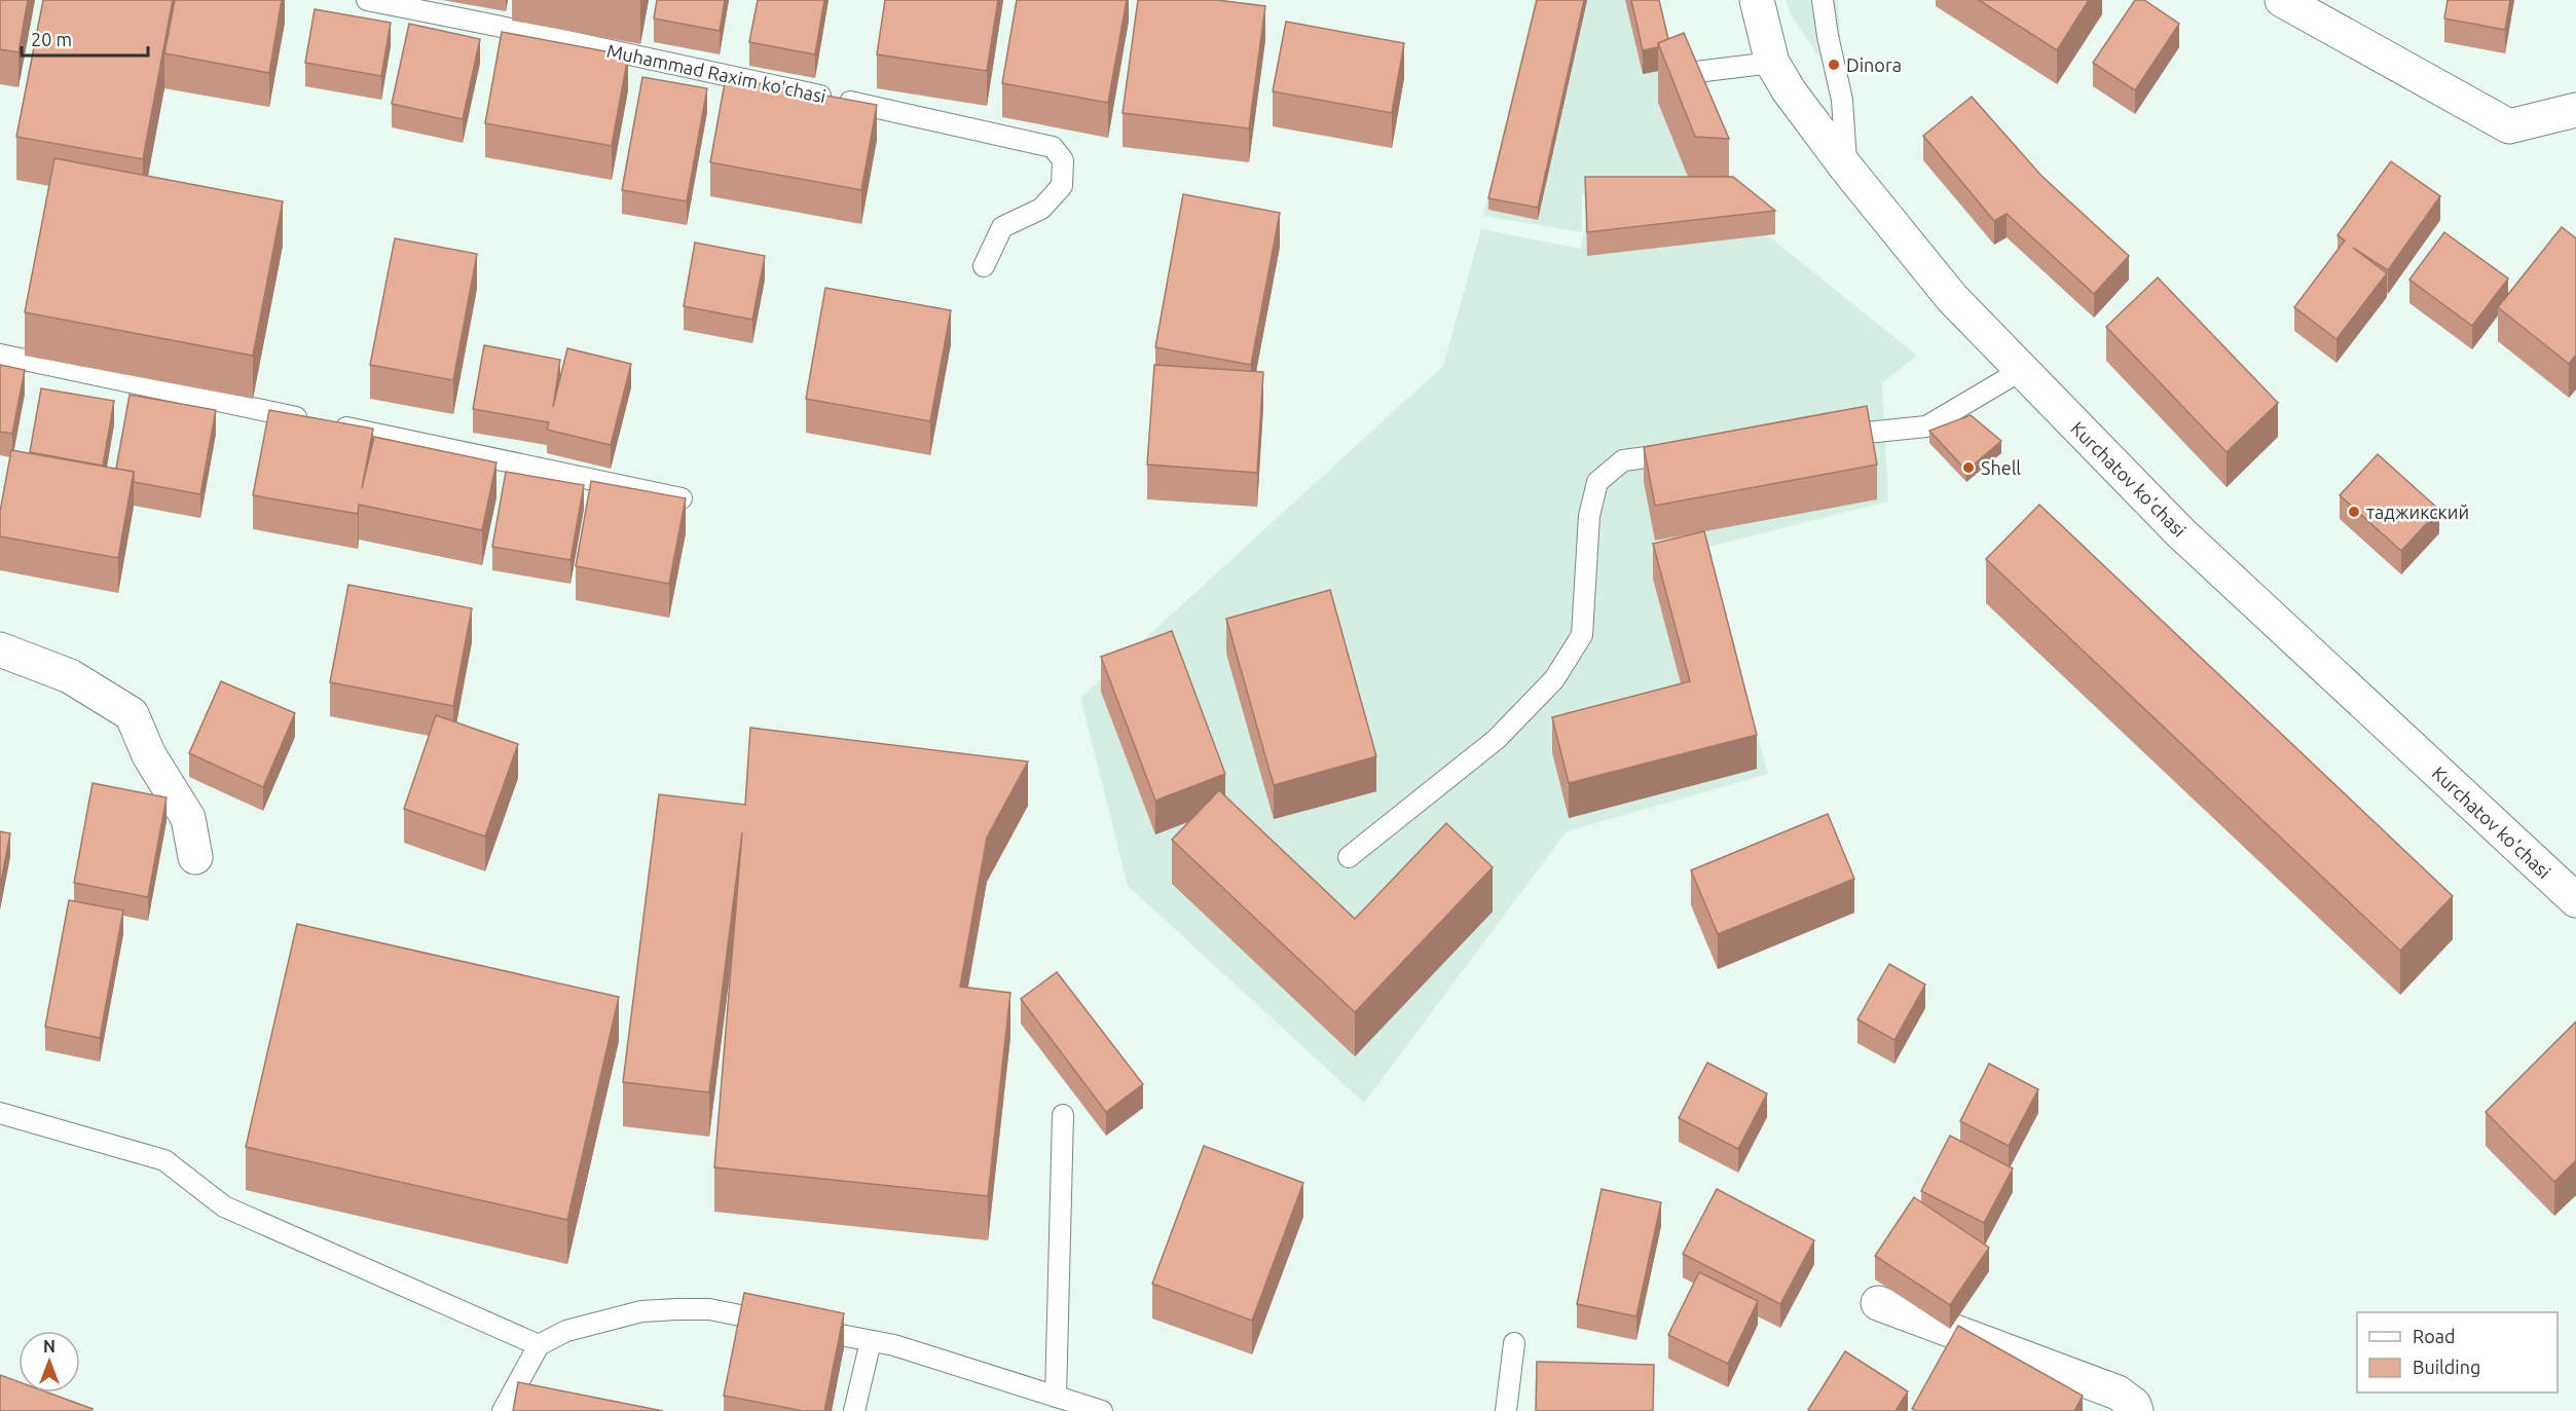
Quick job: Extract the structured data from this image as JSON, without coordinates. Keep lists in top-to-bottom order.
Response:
{
  "streets": {
    "main road": ["Kurchatov ko'chasi"],
    "lane": ["Muhammad Raxim ko'chasi"]
  },
  "places": ["Dinora", "Shell", "таджикский"],
  "legend": ["Road", "Building"],
  "scale_bar": "20 m",
  "north": "top"
}
